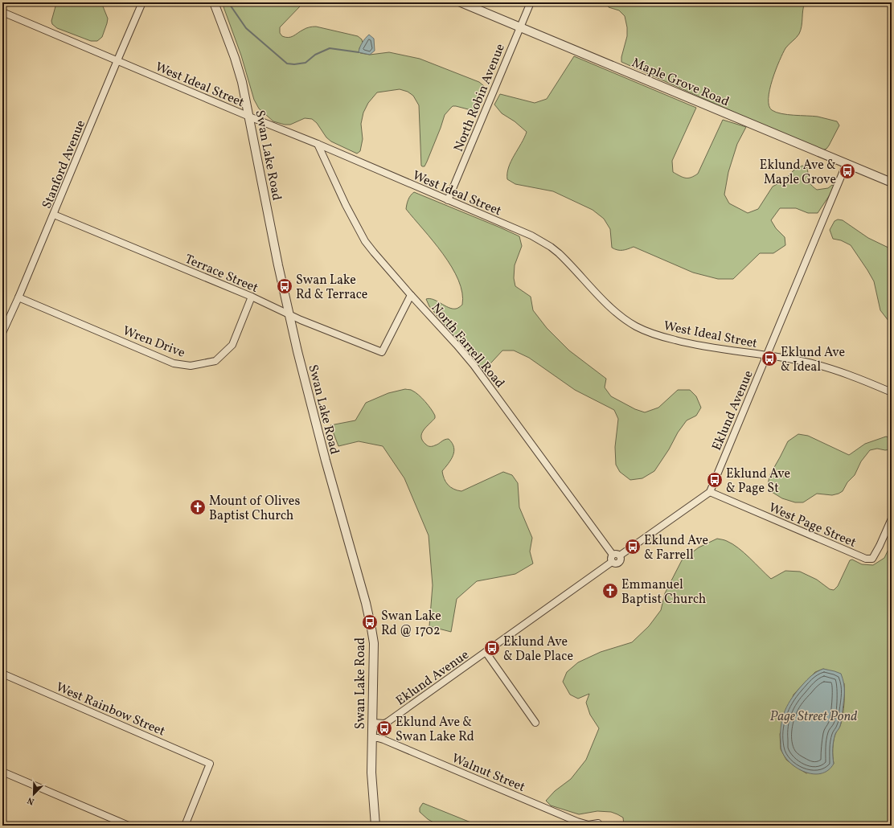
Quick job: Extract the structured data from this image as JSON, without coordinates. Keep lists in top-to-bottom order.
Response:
{
  "streets": {
    "street": [
      "Maple Grove Road",
      "West Ideal Street",
      "North Robin Avenue",
      "Swan Lake Road",
      "Stanford Avenue",
      "Terrace Street",
      "Wren Drive",
      "North Farrell Road",
      "Eklund Avenue",
      "West Page Street",
      "West Rainbow Street",
      "Walnut Street"
    ]
  },
  "crossings": [
    ["Maple Grove Road", "North Robin Avenue"],
    ["Maple Grove Road", "Eklund Avenue"],
    ["West Ideal Street", "North Robin Avenue"],
    ["West Ideal Street", "Swan Lake Road"],
    ["West Ideal Street", "Stanford Avenue"],
    ["West Ideal Street", "North Farrell Road"],
    ["West Ideal Street", "Eklund Avenue"],
    ["Swan Lake Road", "Terrace Street"],
    ["Swan Lake Road", "Eklund Avenue"],
    ["Swan Lake Road", "Walnut Street"],
    ["Stanford Avenue", "Terrace Street"],
    ["Stanford Avenue", "Wren Drive"],
    ["Terrace Street", "Wren Drive"],
    ["Terrace Street", "North Farrell Road"],
    ["North Farrell Road", "Eklund Avenue"],
    ["Eklund Avenue", "West Page Street"]
  ],
  "water": ["Page Street Pond"],
  "places": {
    "bus stop": [
      "Eklund Ave & Maple Grove",
      "Swan Lake Rd & Terrace",
      "Eklund Ave & Ideal",
      "Eklund Ave & Page St",
      "Eklund Ave & Farrell",
      "Swan Lake Rd @ 1702",
      "Eklund Ave & Dale Place",
      "Eklund Ave & Swan Lake Rd"
    ],
    "church": ["Mount of Olives Baptist Church", "Emmanuel Baptist Church"]
  },
  "north": "bottom left"
}
